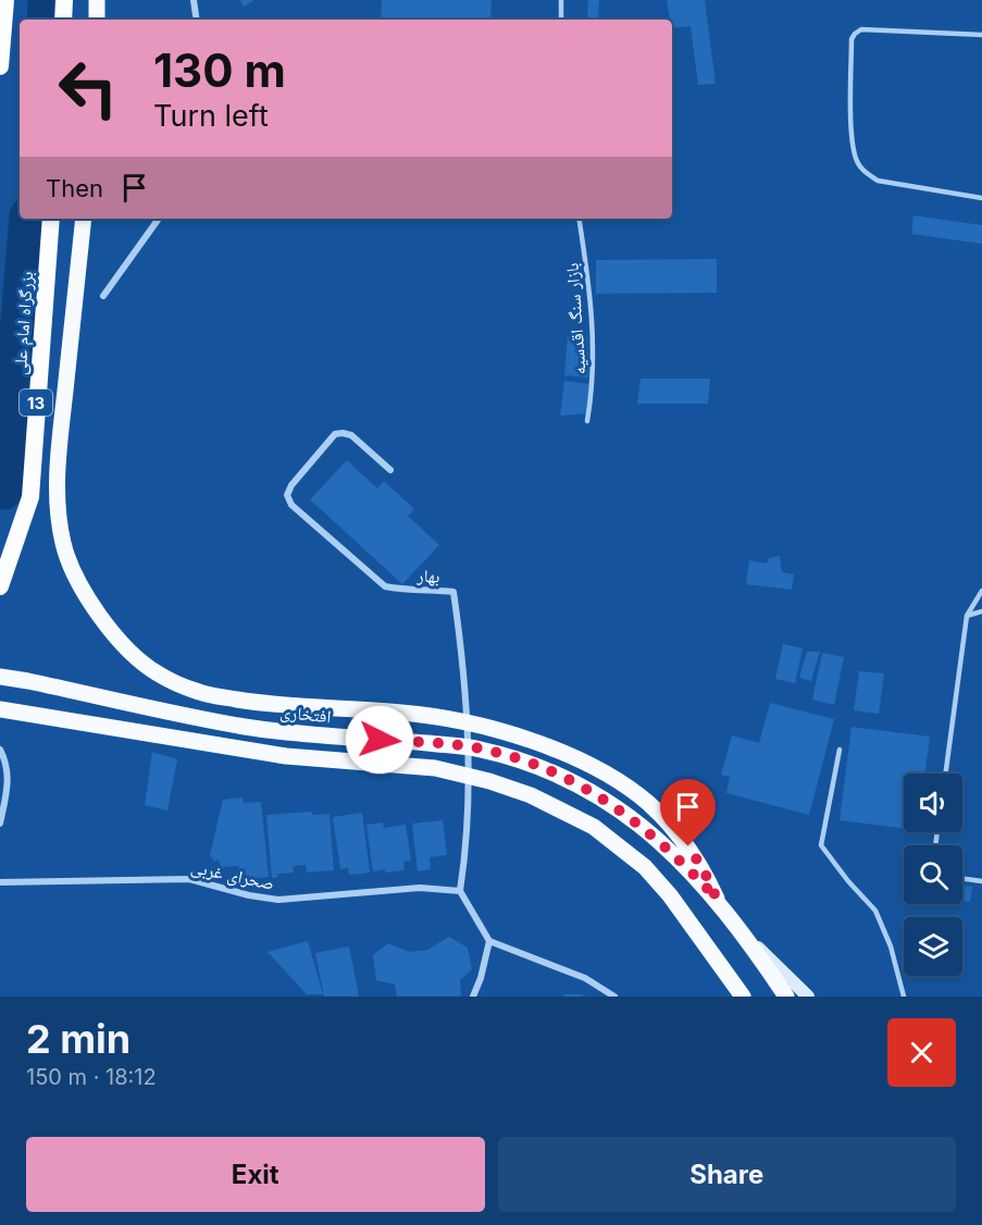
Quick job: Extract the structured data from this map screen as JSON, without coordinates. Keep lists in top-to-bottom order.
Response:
{
  "streets": {
    "highway": ["بزرگراه امام علی", "13"],
    "main road": ["افتخاری"],
    "street": ["بهار", "صحرای غربی"],
    "lane": ["بازار سنگ اقدسیه"]
  },
  "crossings": [
    ["بهار", "صحرای غربی"]
  ],
  "page": {
    "turn": ["130 m", "Turn left"],
    "then": "Then",
    "heading": ["2 min", "150 m · 18:12"],
    "buttons": ["Exit", "Share"]
  }
}
